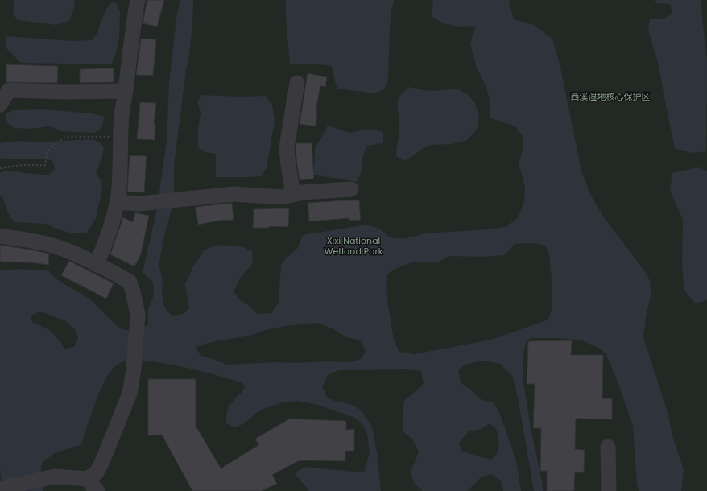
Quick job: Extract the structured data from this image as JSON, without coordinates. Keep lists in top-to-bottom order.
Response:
{
  "parks": ["西溪湿地核心保护区", "Xixi National Wetland Park"]
}
